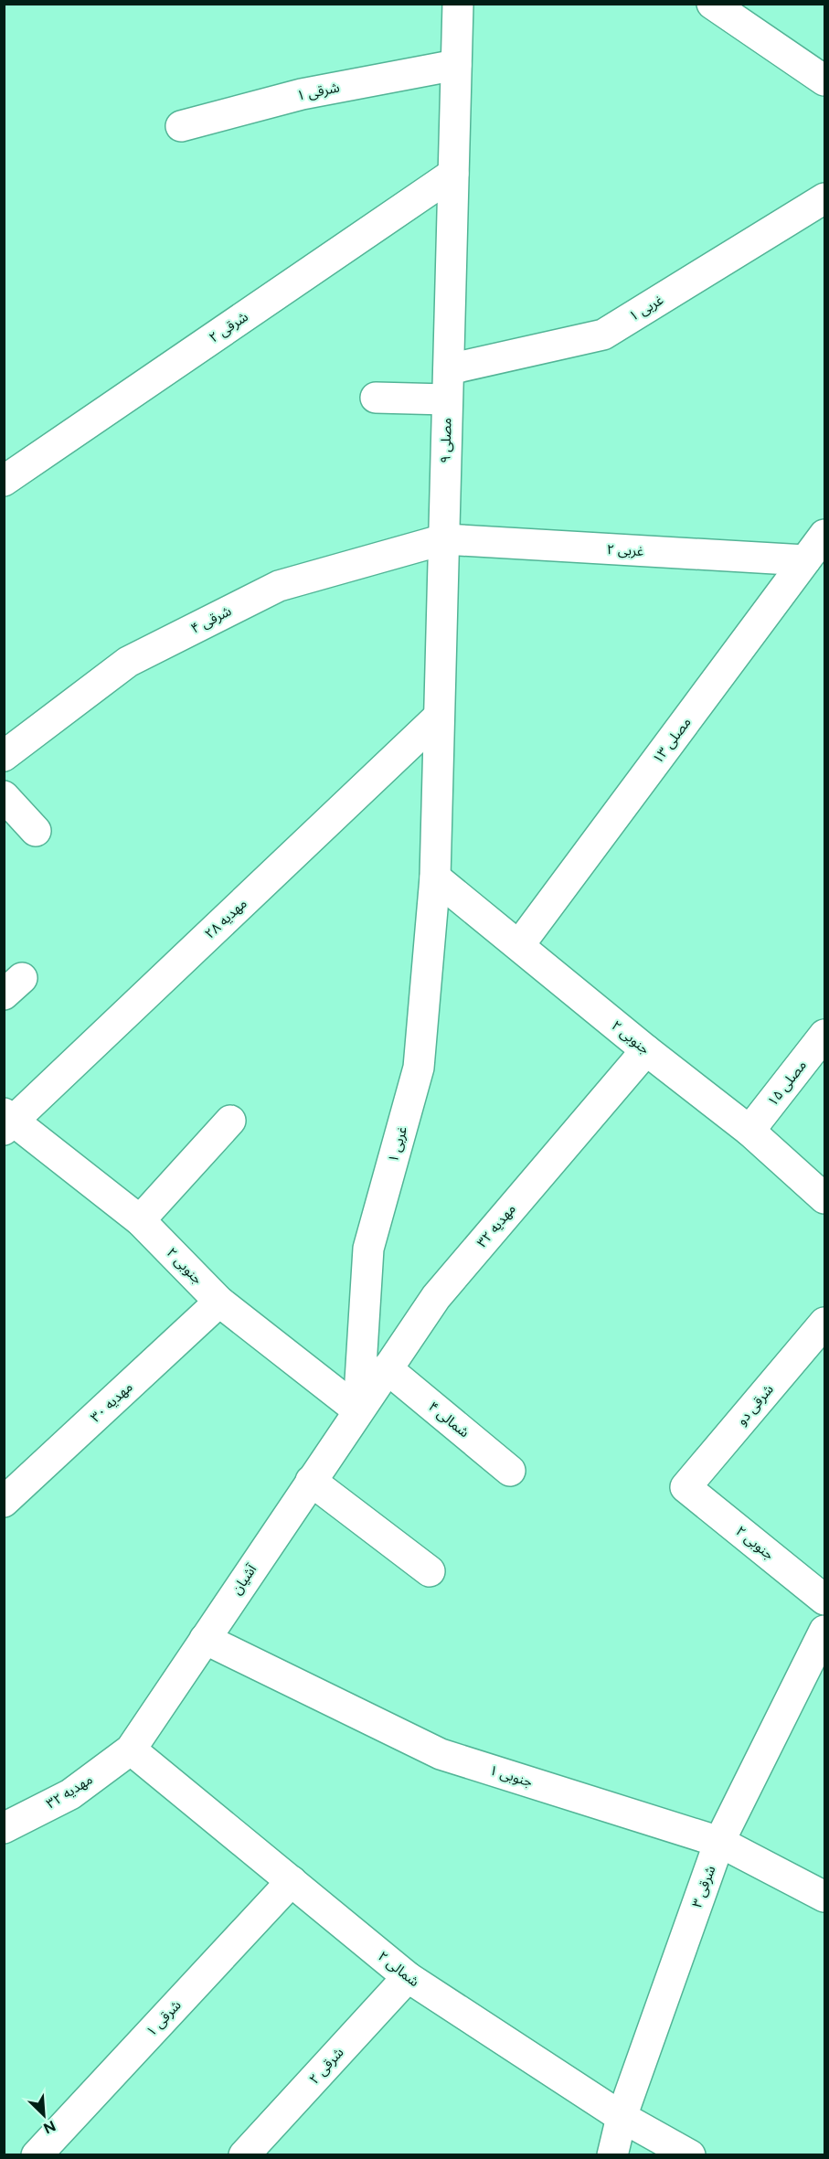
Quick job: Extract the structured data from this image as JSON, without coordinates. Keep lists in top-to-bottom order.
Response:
{
  "streets": {
    "street": [
      "۱ شرقی",
      "۱ غربی",
      "۲ شرقی",
      "مصلی ۹",
      "۲ غربی",
      "۴ شرقی",
      "مصلی ۱۳",
      "مهدیه ۲۸",
      "جنوبی ۲",
      "مصلی ۱۵",
      "مهدیه ۳۲",
      "۲ جنوبی",
      "مهدیه ۳۰",
      "شرقی دو",
      "شمالی ۴",
      "آشیان",
      "جنوبی ۱",
      "شرقی ۳",
      "شمالی ۲",
      "شرقی ۱",
      "شرقی ۲"
    ]
  },
  "crossings": [
    ["۱ شرقی", "مصلی ۹"],
    ["۱ غربی", "مصلی ۹"],
    ["۱ غربی", "جنوبی ۲"],
    ["۱ غربی", "مهدیه ۳۲"],
    ["۱ غربی", "۲ جنوبی"],
    ["۱ غربی", "آشیان"],
    ["۲ شرقی", "مصلی ۹"],
    ["مصلی ۹", "۲ غربی"],
    ["مصلی ۹", "۴ شرقی"],
    ["مصلی ۹", "مهدیه ۲۸"],
    ["مصلی ۹", "جنوبی ۲"],
    ["۲ غربی", "۴ شرقی"],
    ["۲ غربی", "مصلی ۱۳"],
    ["مصلی ۱۳", "جنوبی ۲"],
    ["مهدیه ۲۸", "۲ جنوبی"],
    ["جنوبی ۲", "مصلی ۱۵"],
    ["جنوبی ۲", "مهدیه ۳۲"],
    ["جنوبی ۲", "شرقی دو"],
    ["مهدیه ۳۲", "۲ جنوبی"],
    ["مهدیه ۳۲", "شمالی ۴"],
    ["مهدیه ۳۲", "آشیان"],
    ["مهدیه ۳۲", "شمالی ۲"],
    ["۲ جنوبی", "مهدیه ۳۰"],
    ["۲ جنوبی", "آشیان"],
    ["آشیان", "جنوبی ۱"],
    ["آشیان", "شمالی ۲"],
    ["جنوبی ۱", "شرقی ۳"],
    ["شرقی ۳", "شمالی ۲"],
    ["شمالی ۲", "شرقی ۱"],
    ["شمالی ۲", "شرقی ۲"]
  ],
  "north": "bottom right"
}
